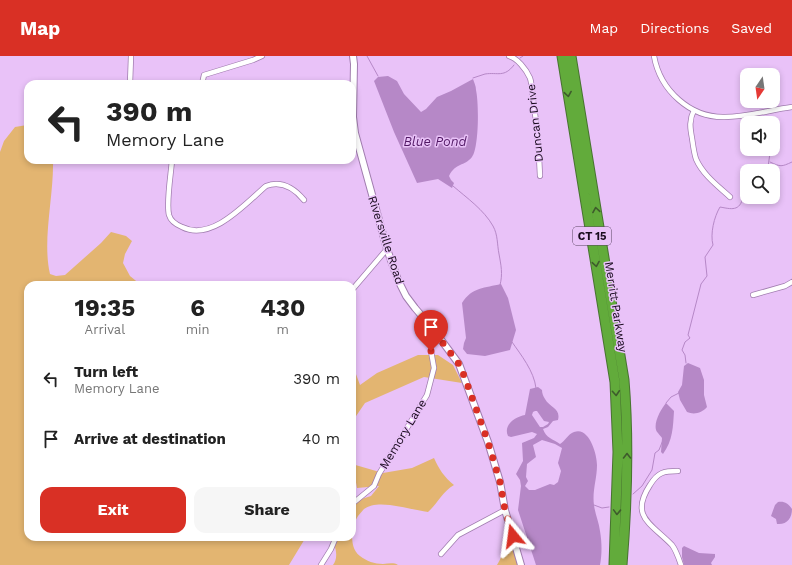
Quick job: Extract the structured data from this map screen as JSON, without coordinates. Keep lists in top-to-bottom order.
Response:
{
  "streets": {
    "highway": ["CT 15", "Merritt Parkway"],
    "street": ["Duncan Drive", "Riversville Road", "Memory Lane"]
  },
  "crossings": [
    ["Riversville Road", "Memory Lane"]
  ],
  "water": ["Blue Pond"],
  "north": "bottom",
  "page": {
    "header": "Map",
    "nav": ["Map", "Directions", "Saved"],
    "turn": ["390 m", "Memory Lane"],
    "eta": [
      "19:35",
      "Arrival",
      "6",
      "min",
      "430",
      "m"
    ],
    "list": [
      {
        "name": "Turn left",
        "note": "Memory Lane",
        "value": "390 m"
      },
      {
        "name": "Arrive at destination",
        "value": "40 m"
      }
    ],
    "buttons": ["Exit", "Share"]
  }
}
